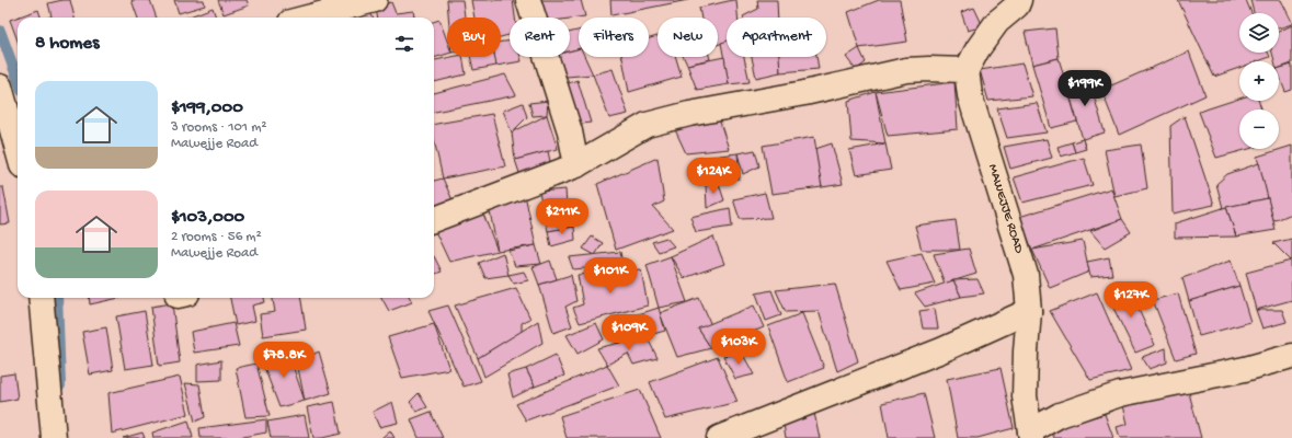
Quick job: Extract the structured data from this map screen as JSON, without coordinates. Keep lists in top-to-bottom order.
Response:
{
  "streets": {
    "street": ["MAWEJJE ROAD"]
  },
  "page": {
    "map_buttons": ["+", "−"],
    "chip": [
      "Buy",
      "Rent",
      "Filters",
      "New",
      "Apartment"
    ],
    "heading": "8 homes",
    "price": [
      "$199K",
      "$124K",
      "$211K",
      "$101K",
      "$127K",
      "$109K",
      "$103K",
      "$78.8K"
    ],
    "list": [
      {
        "name": "$199,000",
        "note": "3 rooms · 101 m² · Mawejje Road"
      },
      {
        "name": "$103,000",
        "note": "2 rooms · 56 m² · Mawejje Road"
      }
    ]
  }
}
